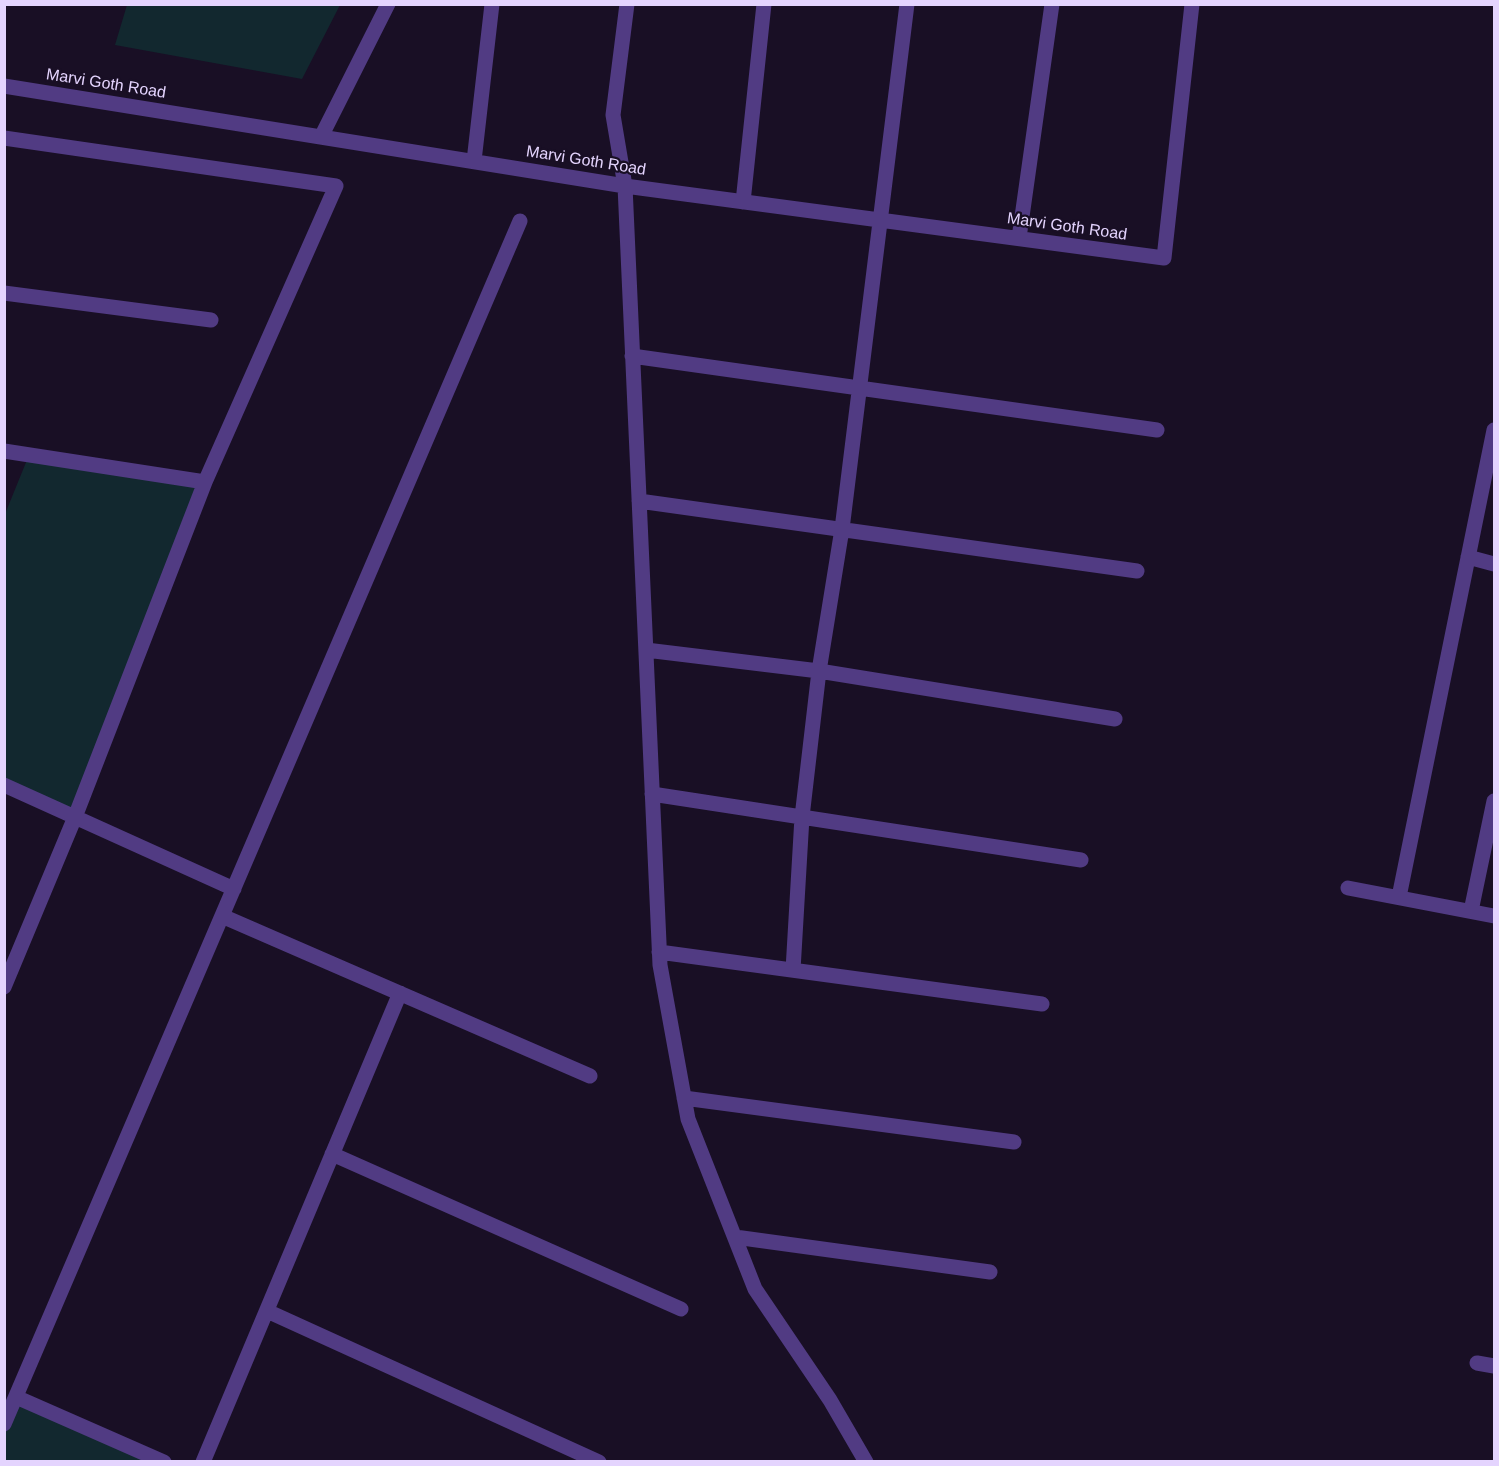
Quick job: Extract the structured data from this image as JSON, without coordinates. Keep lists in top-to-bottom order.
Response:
{
  "streets": {
    "street": ["Marvi Goth Road"]
  }
}
